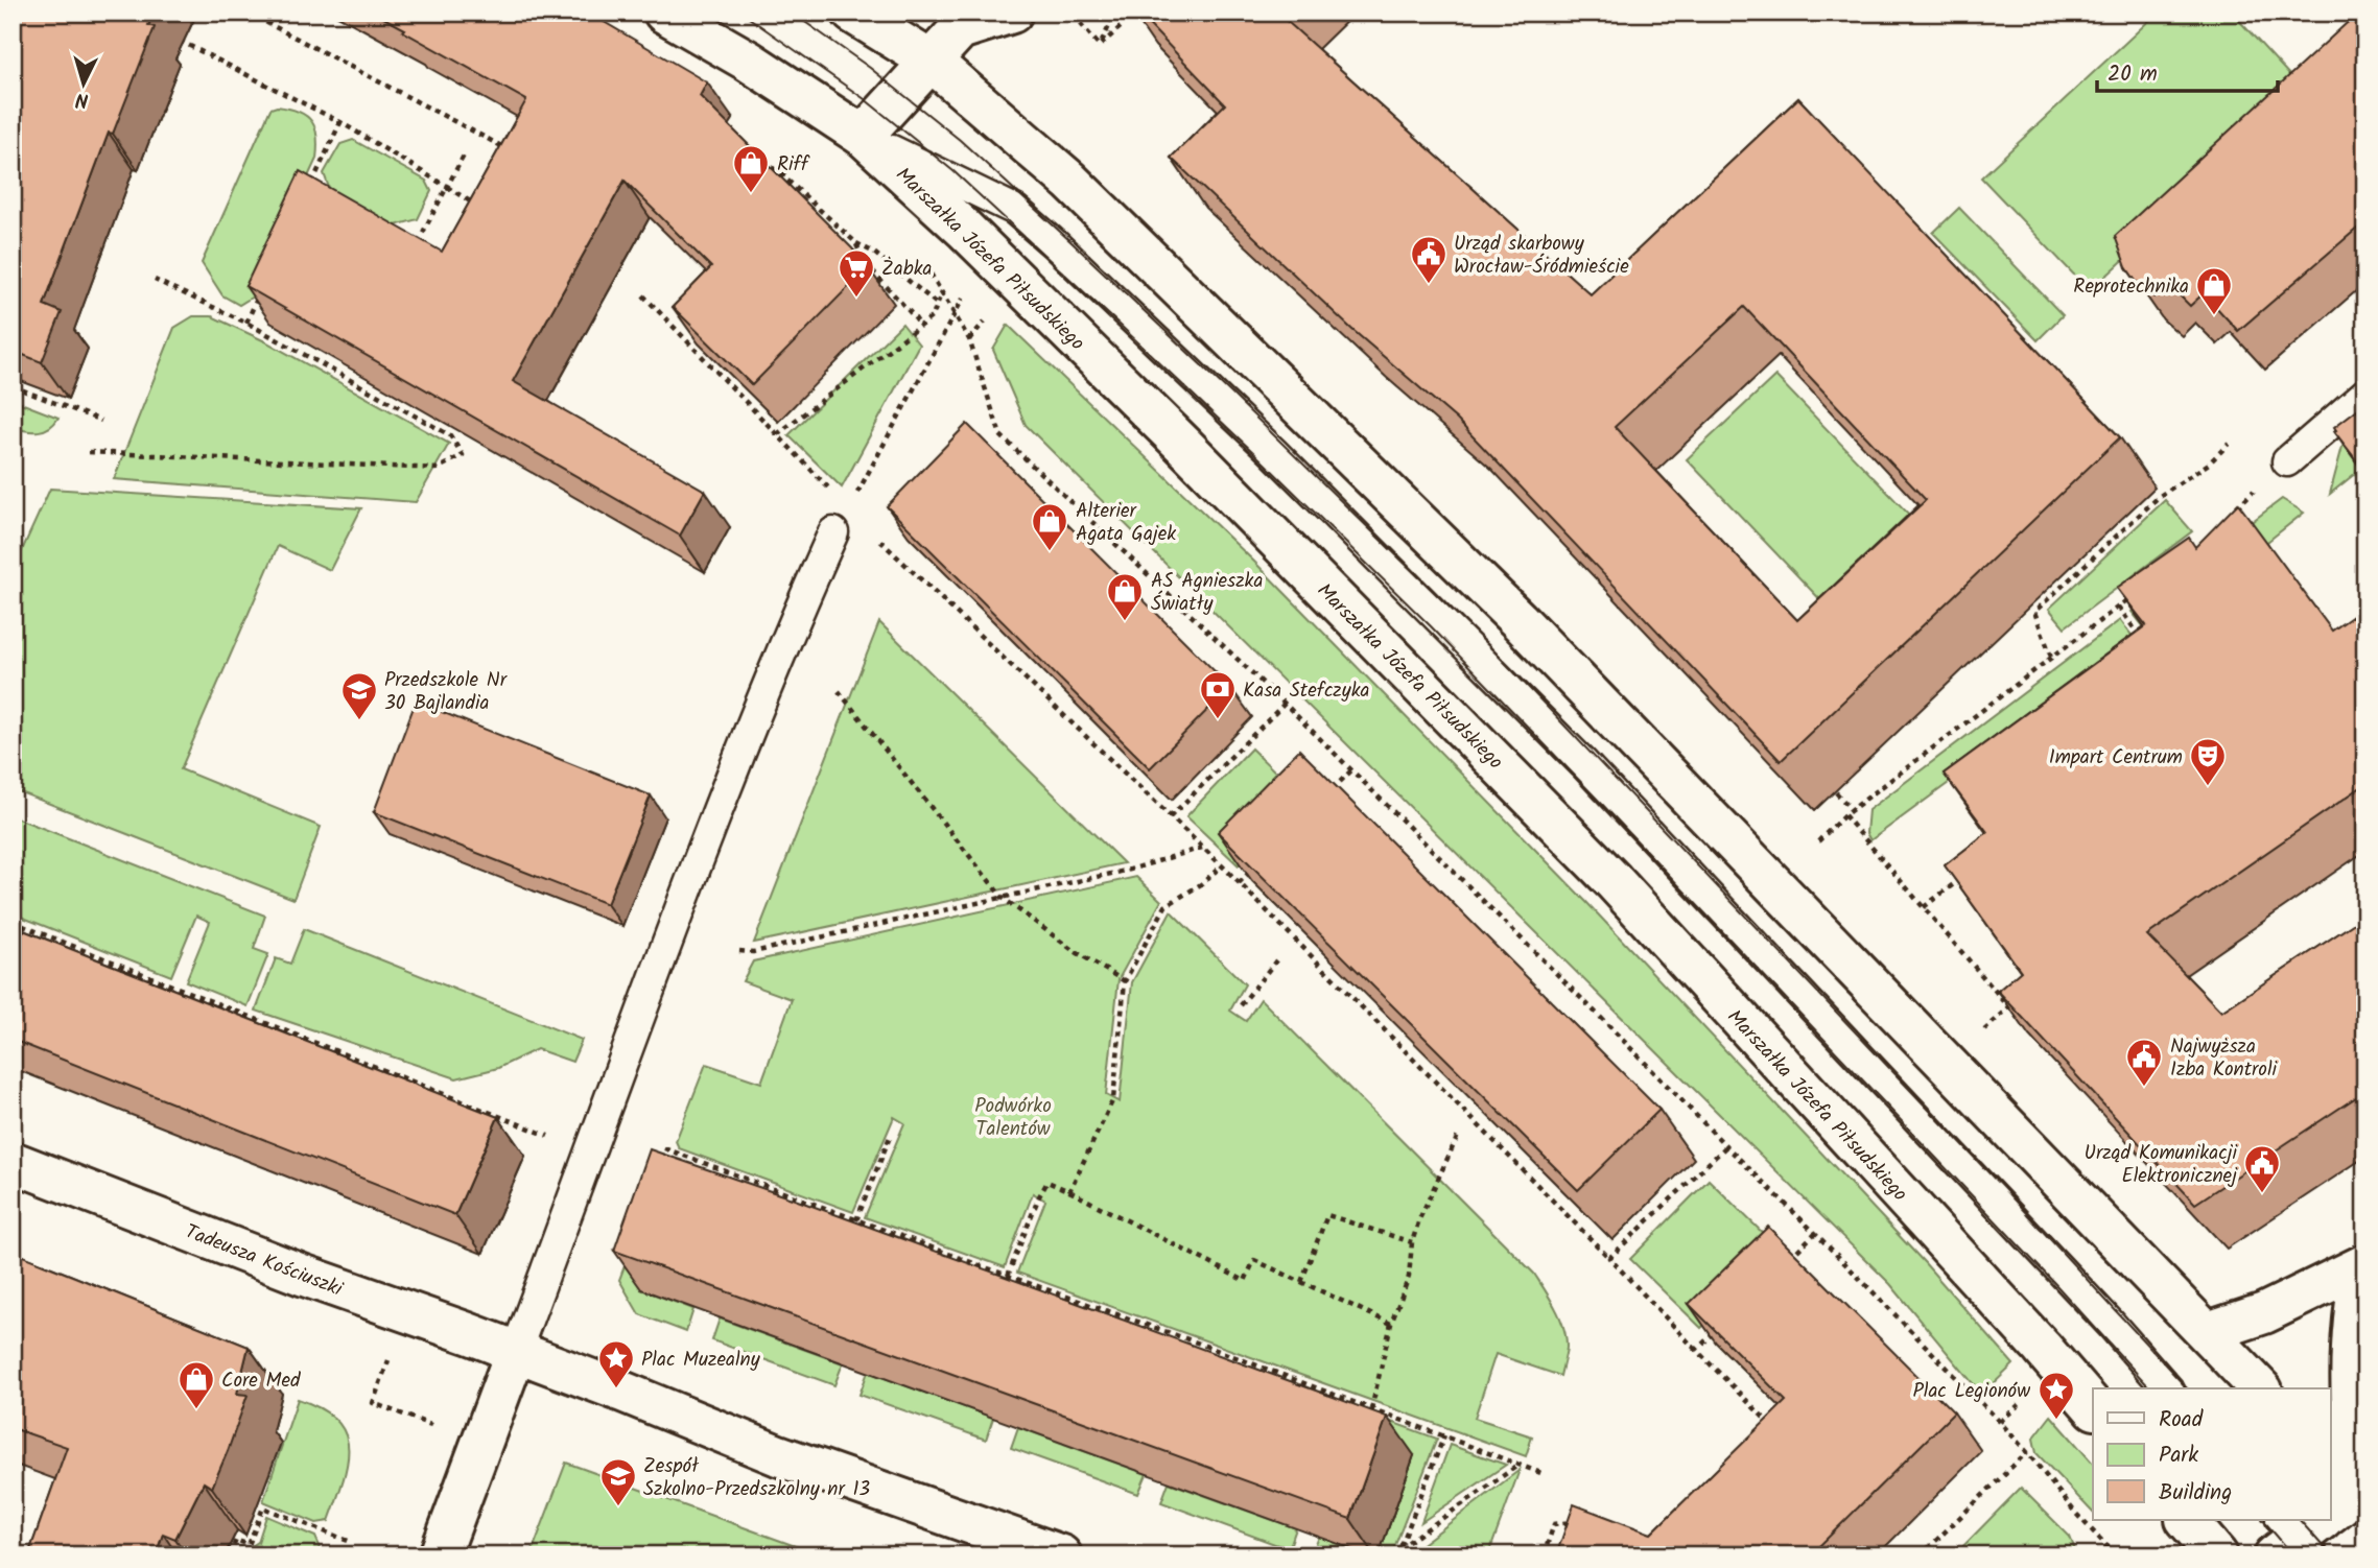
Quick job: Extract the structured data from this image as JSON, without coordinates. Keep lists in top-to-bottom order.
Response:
{
  "streets": {
    "street": ["Marszałka Józefa Piłsudskiego", "Tadeusza Kościuszki"]
  },
  "parks": ["Podwórko Talentów"],
  "places": {
    "shop": [
      "Riff",
      "Reprotechnika",
      "Alterier Agata Gajek",
      "AS Agnieszka Światły",
      "Core Med"
    ],
    "public building": ["Urząd skarbowy Wrocław-Śródmieście", "Najwyższa Izba Kontroli", "Urząd Komunikacji Elektronicznej"],
    "supermarket": ["Żabka"],
    "bank": ["Kasa Stefczyka"],
    "school or university": ["Przedszkole Nr 30 Bajlandia", "Zespół Szkolno-Przedszkolny nr 13"],
    "theatre": ["Impart Centrum"],
    "place": ["Plac Muzealny", "Plac Legionów"]
  },
  "legend": ["Road", "Park", "Building"],
  "scale_bar": "20 m",
  "north": "bottom"
}
